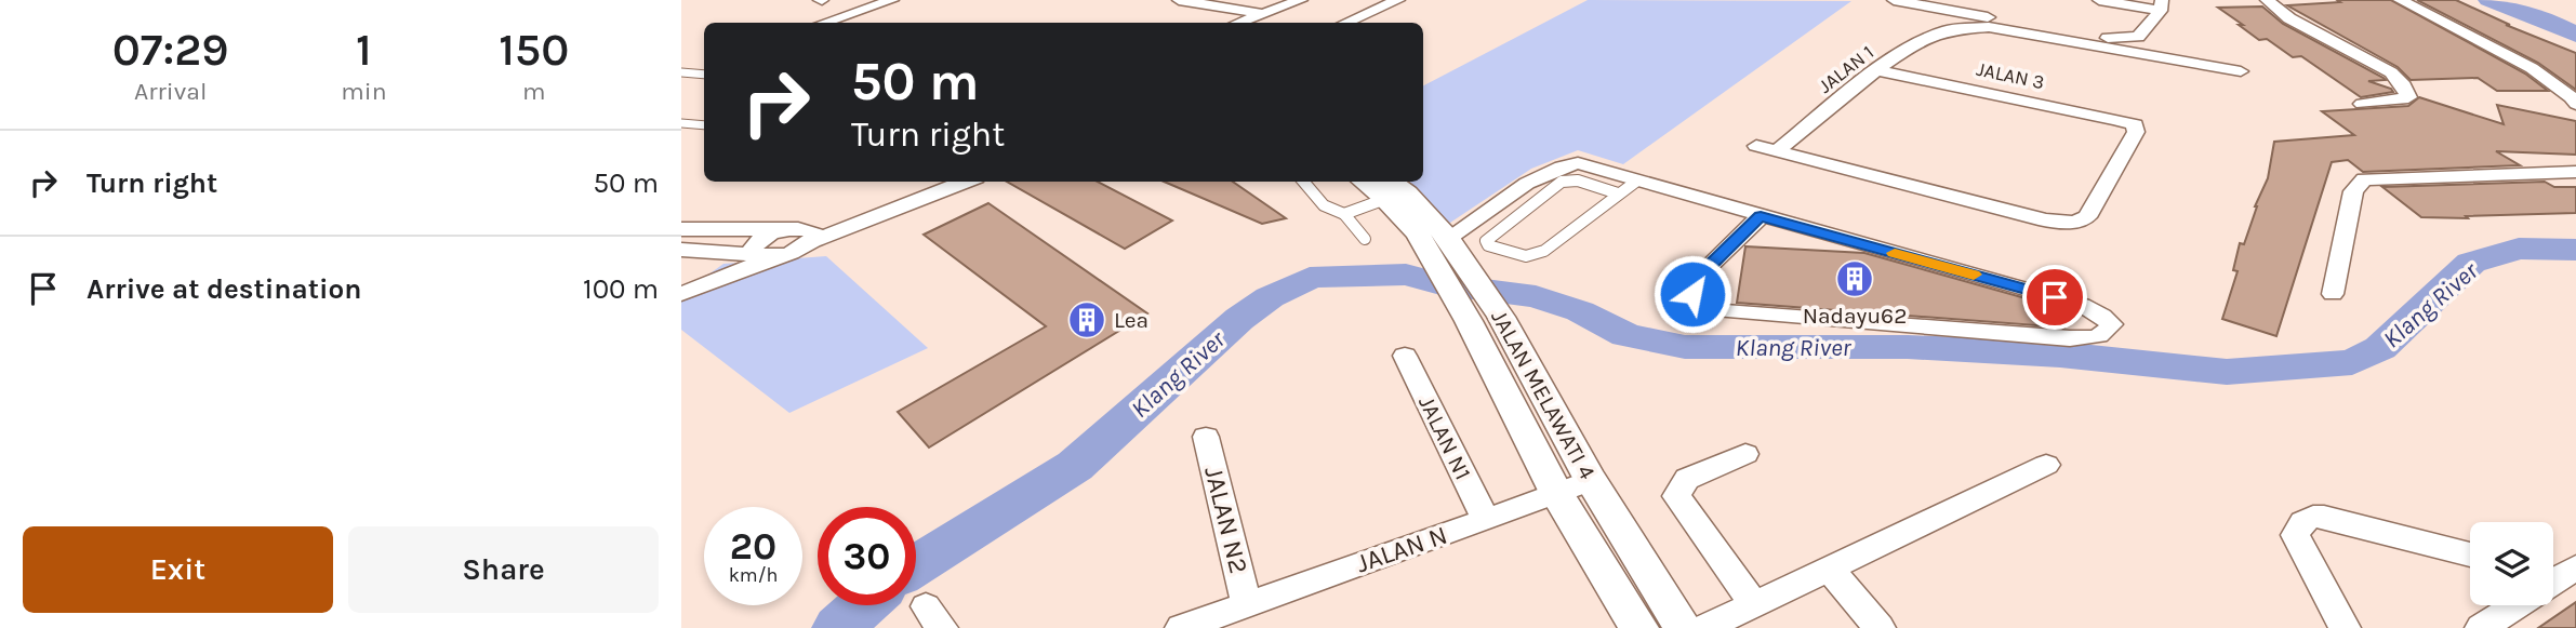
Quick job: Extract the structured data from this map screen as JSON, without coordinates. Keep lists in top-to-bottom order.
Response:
{
  "streets": {
    "street": [
      "JALAN 1",
      "JALAN 3",
      "JALAN MELAWATI 4",
      "JALAN N1",
      "JALAN N2",
      "JALAN N"
    ]
  },
  "crossings": [
    ["JALAN 1", "JALAN 3"],
    ["JALAN MELAWATI 4", "JALAN N"],
    ["JALAN N1", "JALAN N"],
    ["JALAN N2", "JALAN N"]
  ],
  "water": ["Klang River"],
  "places": {
    "building": ["Nadayu62", "Lea"]
  },
  "page": {
    "eta": [
      "07:29",
      "Arrival",
      "1",
      "min",
      "150",
      "m"
    ],
    "turn": ["50 m", "Turn right"],
    "list": [
      {
        "name": "Turn right",
        "value": "50 m"
      },
      {
        "name": "Arrive at destination",
        "value": "100 m"
      }
    ],
    "speed": "20 km/h",
    "limit": "30",
    "buttons": ["Exit", "Share"]
  }
}
